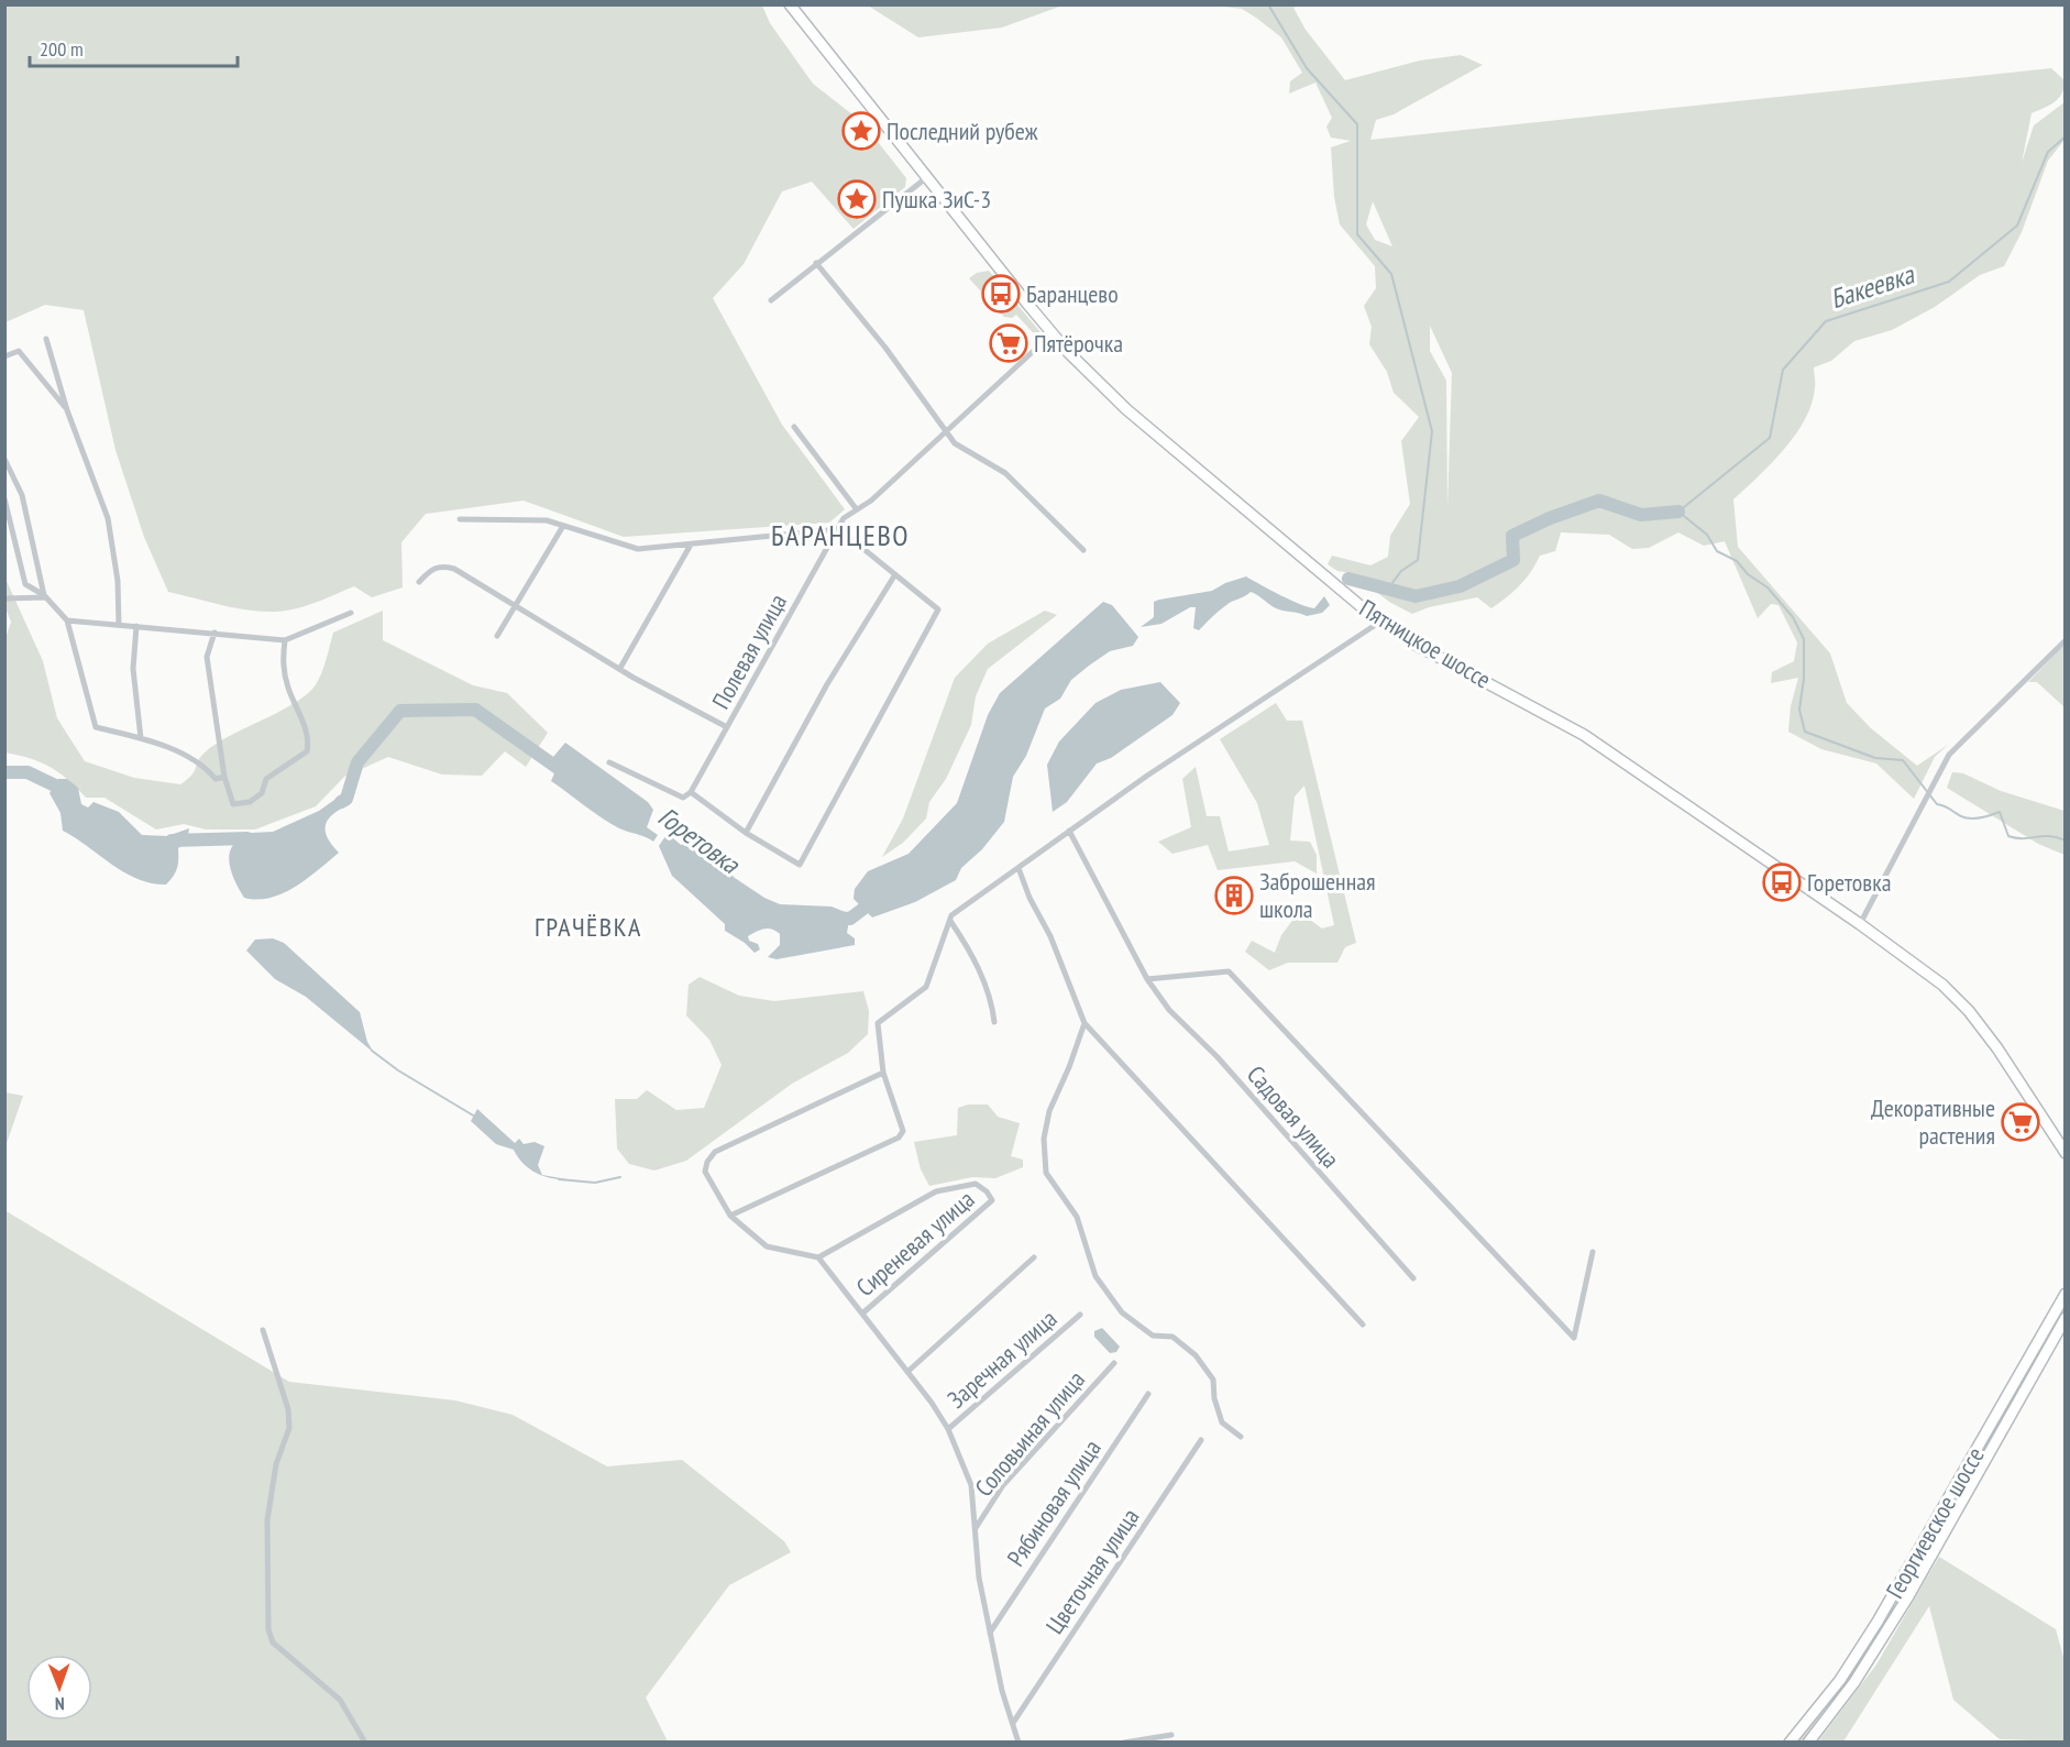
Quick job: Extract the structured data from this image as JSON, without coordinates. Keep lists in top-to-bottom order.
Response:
{
  "streets": {
    "main road": ["Пятницкое шоссе", "Георгиевское шоссе"],
    "street": [
      "Полевая улица",
      "Садовая улица",
      "Сиреневая улица",
      "Заречная улица",
      "Соловьиная улица",
      "Рябиновая улица",
      "Цветочная улица"
    ]
  },
  "crossings": [
    ["Пятницкое шоссе", "Полевая улица"]
  ],
  "districts": ["БАРАНЦЕВО", "ГРАЧЁВКА"],
  "water": ["Бакеевка", "Горетовка"],
  "places": {
    "place": ["Последний рубеж", "Пушка ЗиС-3"],
    "bus stop": ["Баранцево", "Горетовка"],
    "supermarket": ["Пятёрочка", "Декоративные растения"],
    "building": ["Заброшенная школа"]
  },
  "scale_bar": "200 m",
  "north": "bottom"
}
